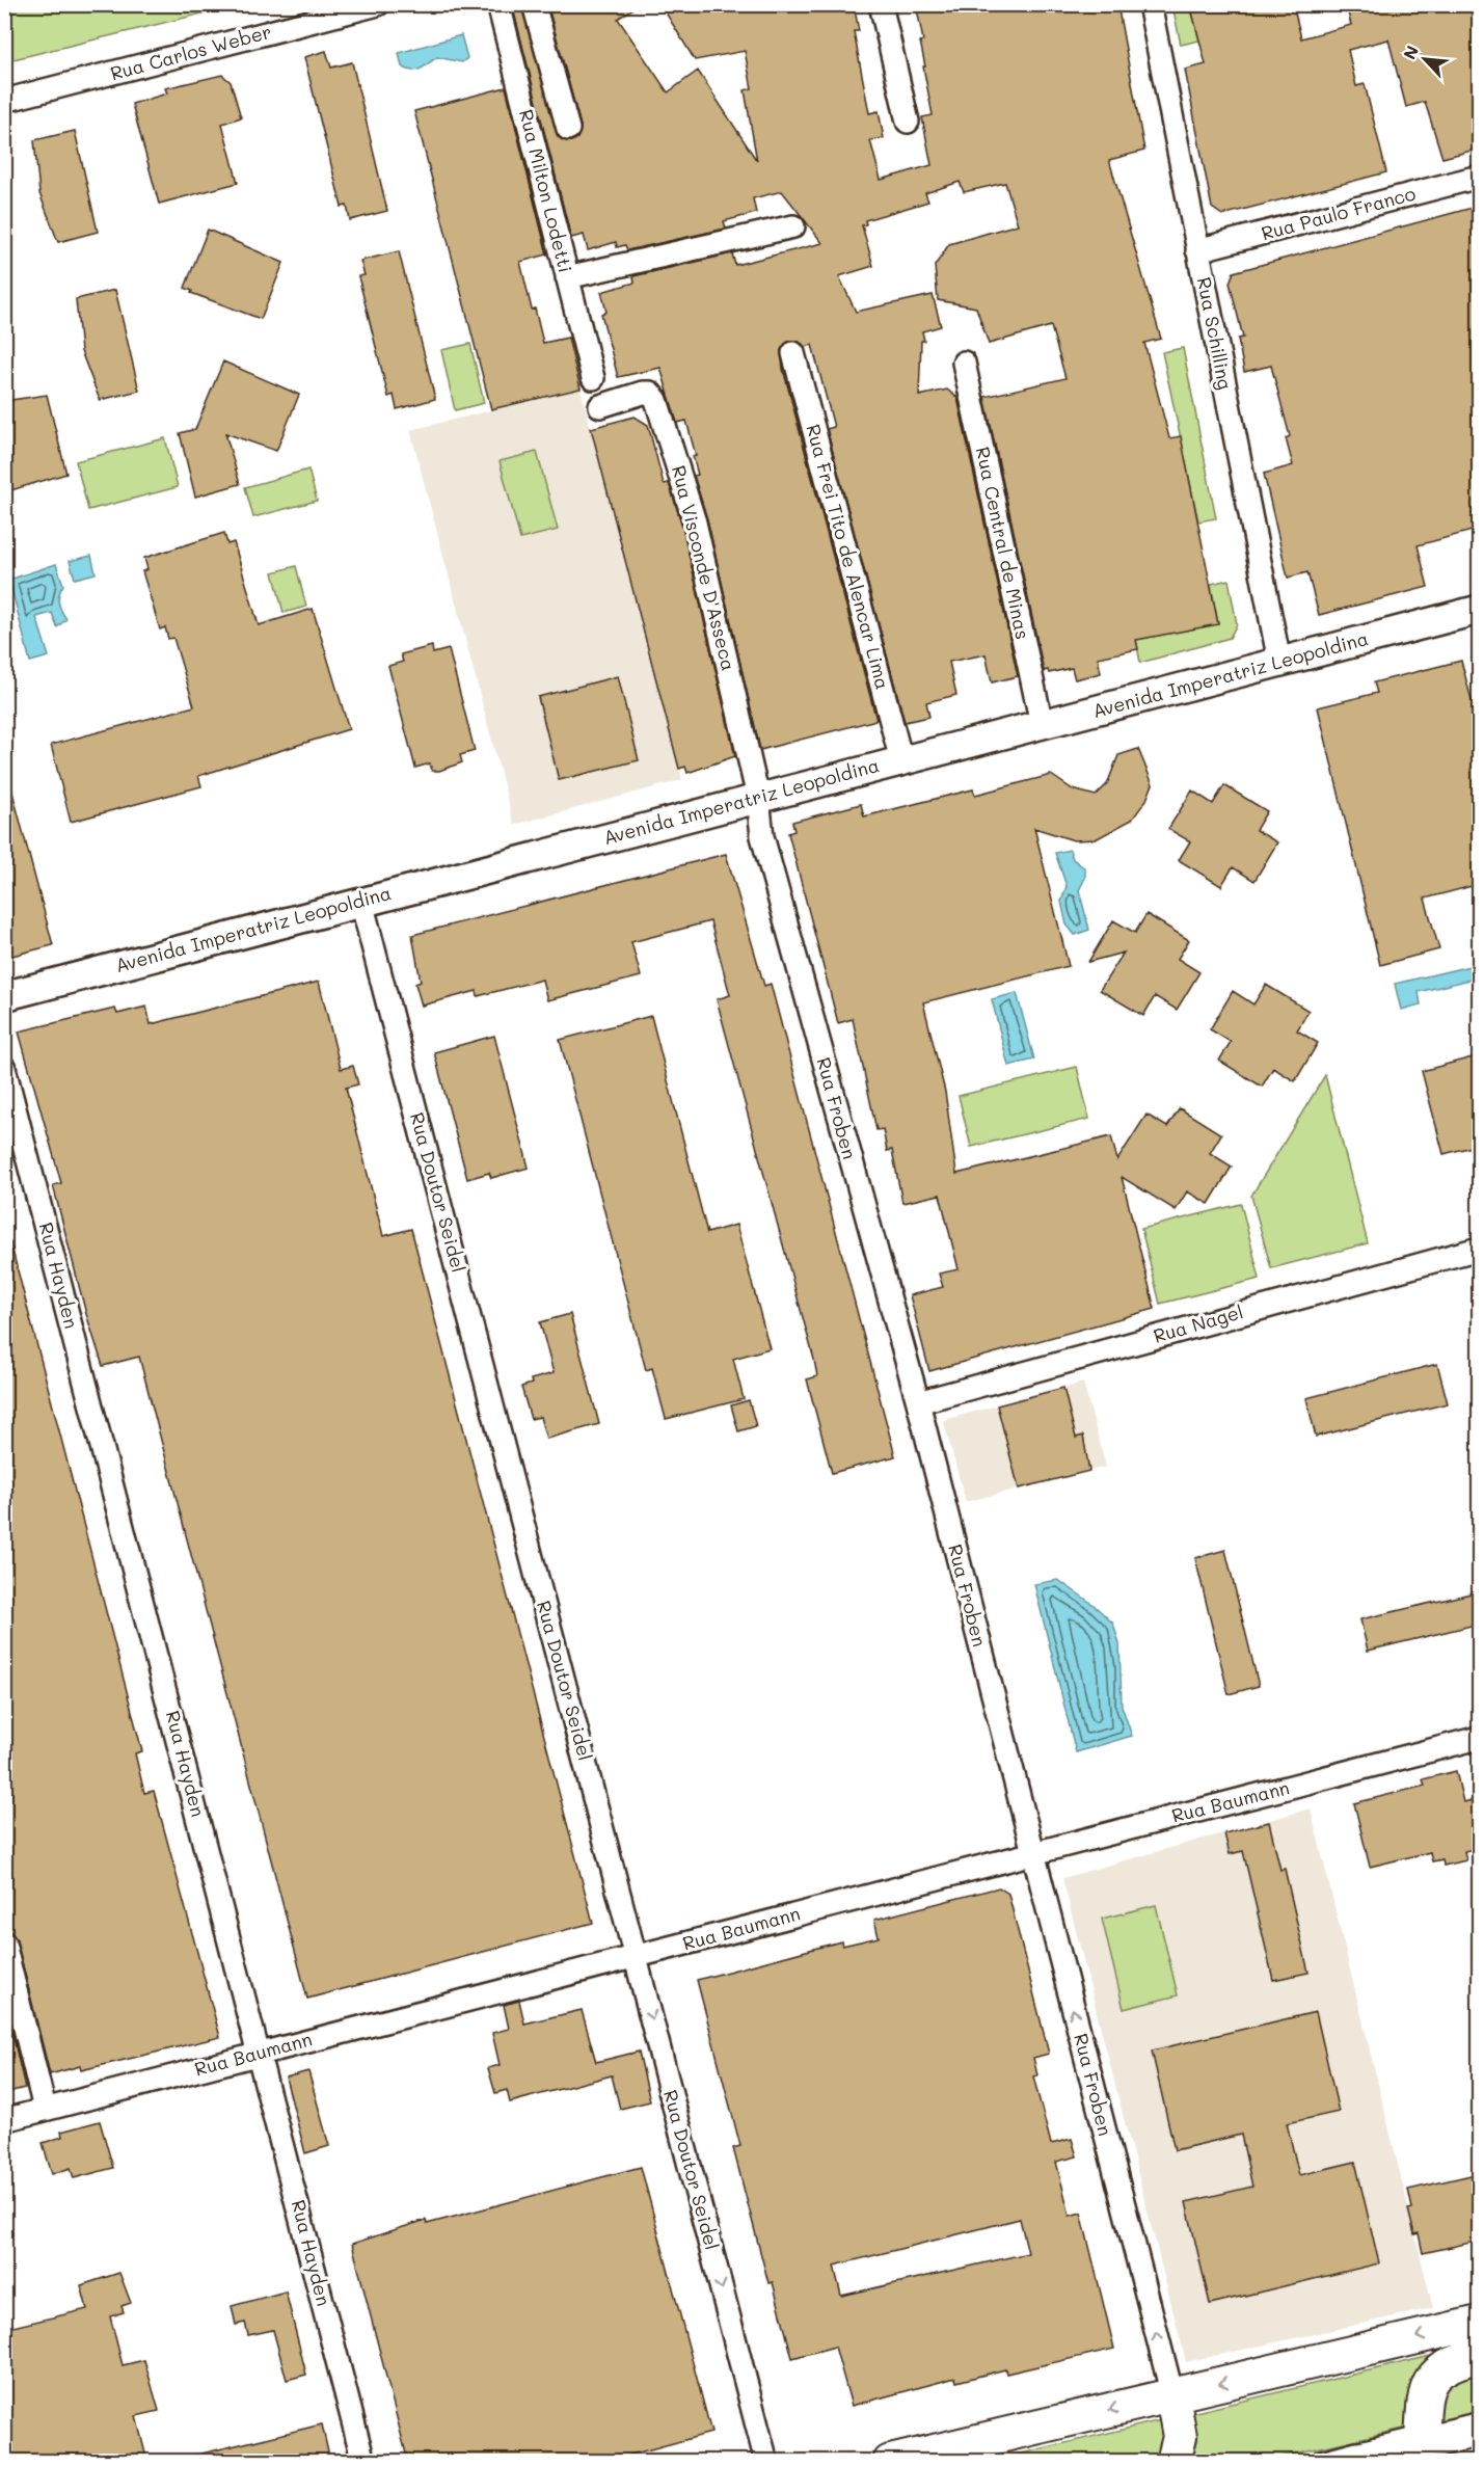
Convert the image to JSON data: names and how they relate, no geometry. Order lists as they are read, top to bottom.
{
  "streets": {
    "main road": ["Avenida Imperatriz Leopoldina"],
    "street": [
      "Rua Carlos Weber",
      "Rua Milton Lodetti",
      "Rua Paulo Franco",
      "Rua Schilling",
      "Rua Central de Minas",
      "Rua Frei Tito de Alencar Lima",
      "Rua Visconde D'Asseca",
      "Rua Froben",
      "Rua Doutor Seidel",
      "Rua Hayden",
      "Rua Nagel",
      "Rua Baumann"
    ]
  },
  "crossings": [
    ["Rua Paulo Franco", "Rua Schilling"],
    ["Rua Schilling", "Avenida Imperatriz Leopoldina"],
    ["Rua Central de Minas", "Avenida Imperatriz Leopoldina"],
    ["Rua Frei Tito de Alencar Lima", "Avenida Imperatriz Leopoldina"],
    ["Rua Visconde D'Asseca", "Avenida Imperatriz Leopoldina"],
    ["Rua Visconde D'Asseca", "Rua Froben"],
    ["Avenida Imperatriz Leopoldina", "Rua Froben"],
    ["Avenida Imperatriz Leopoldina", "Rua Doutor Seidel"],
    ["Rua Froben", "Rua Nagel"],
    ["Rua Froben", "Rua Baumann"],
    ["Rua Doutor Seidel", "Rua Baumann"],
    ["Rua Hayden", "Rua Baumann"]
  ],
  "north": "top left"
}
